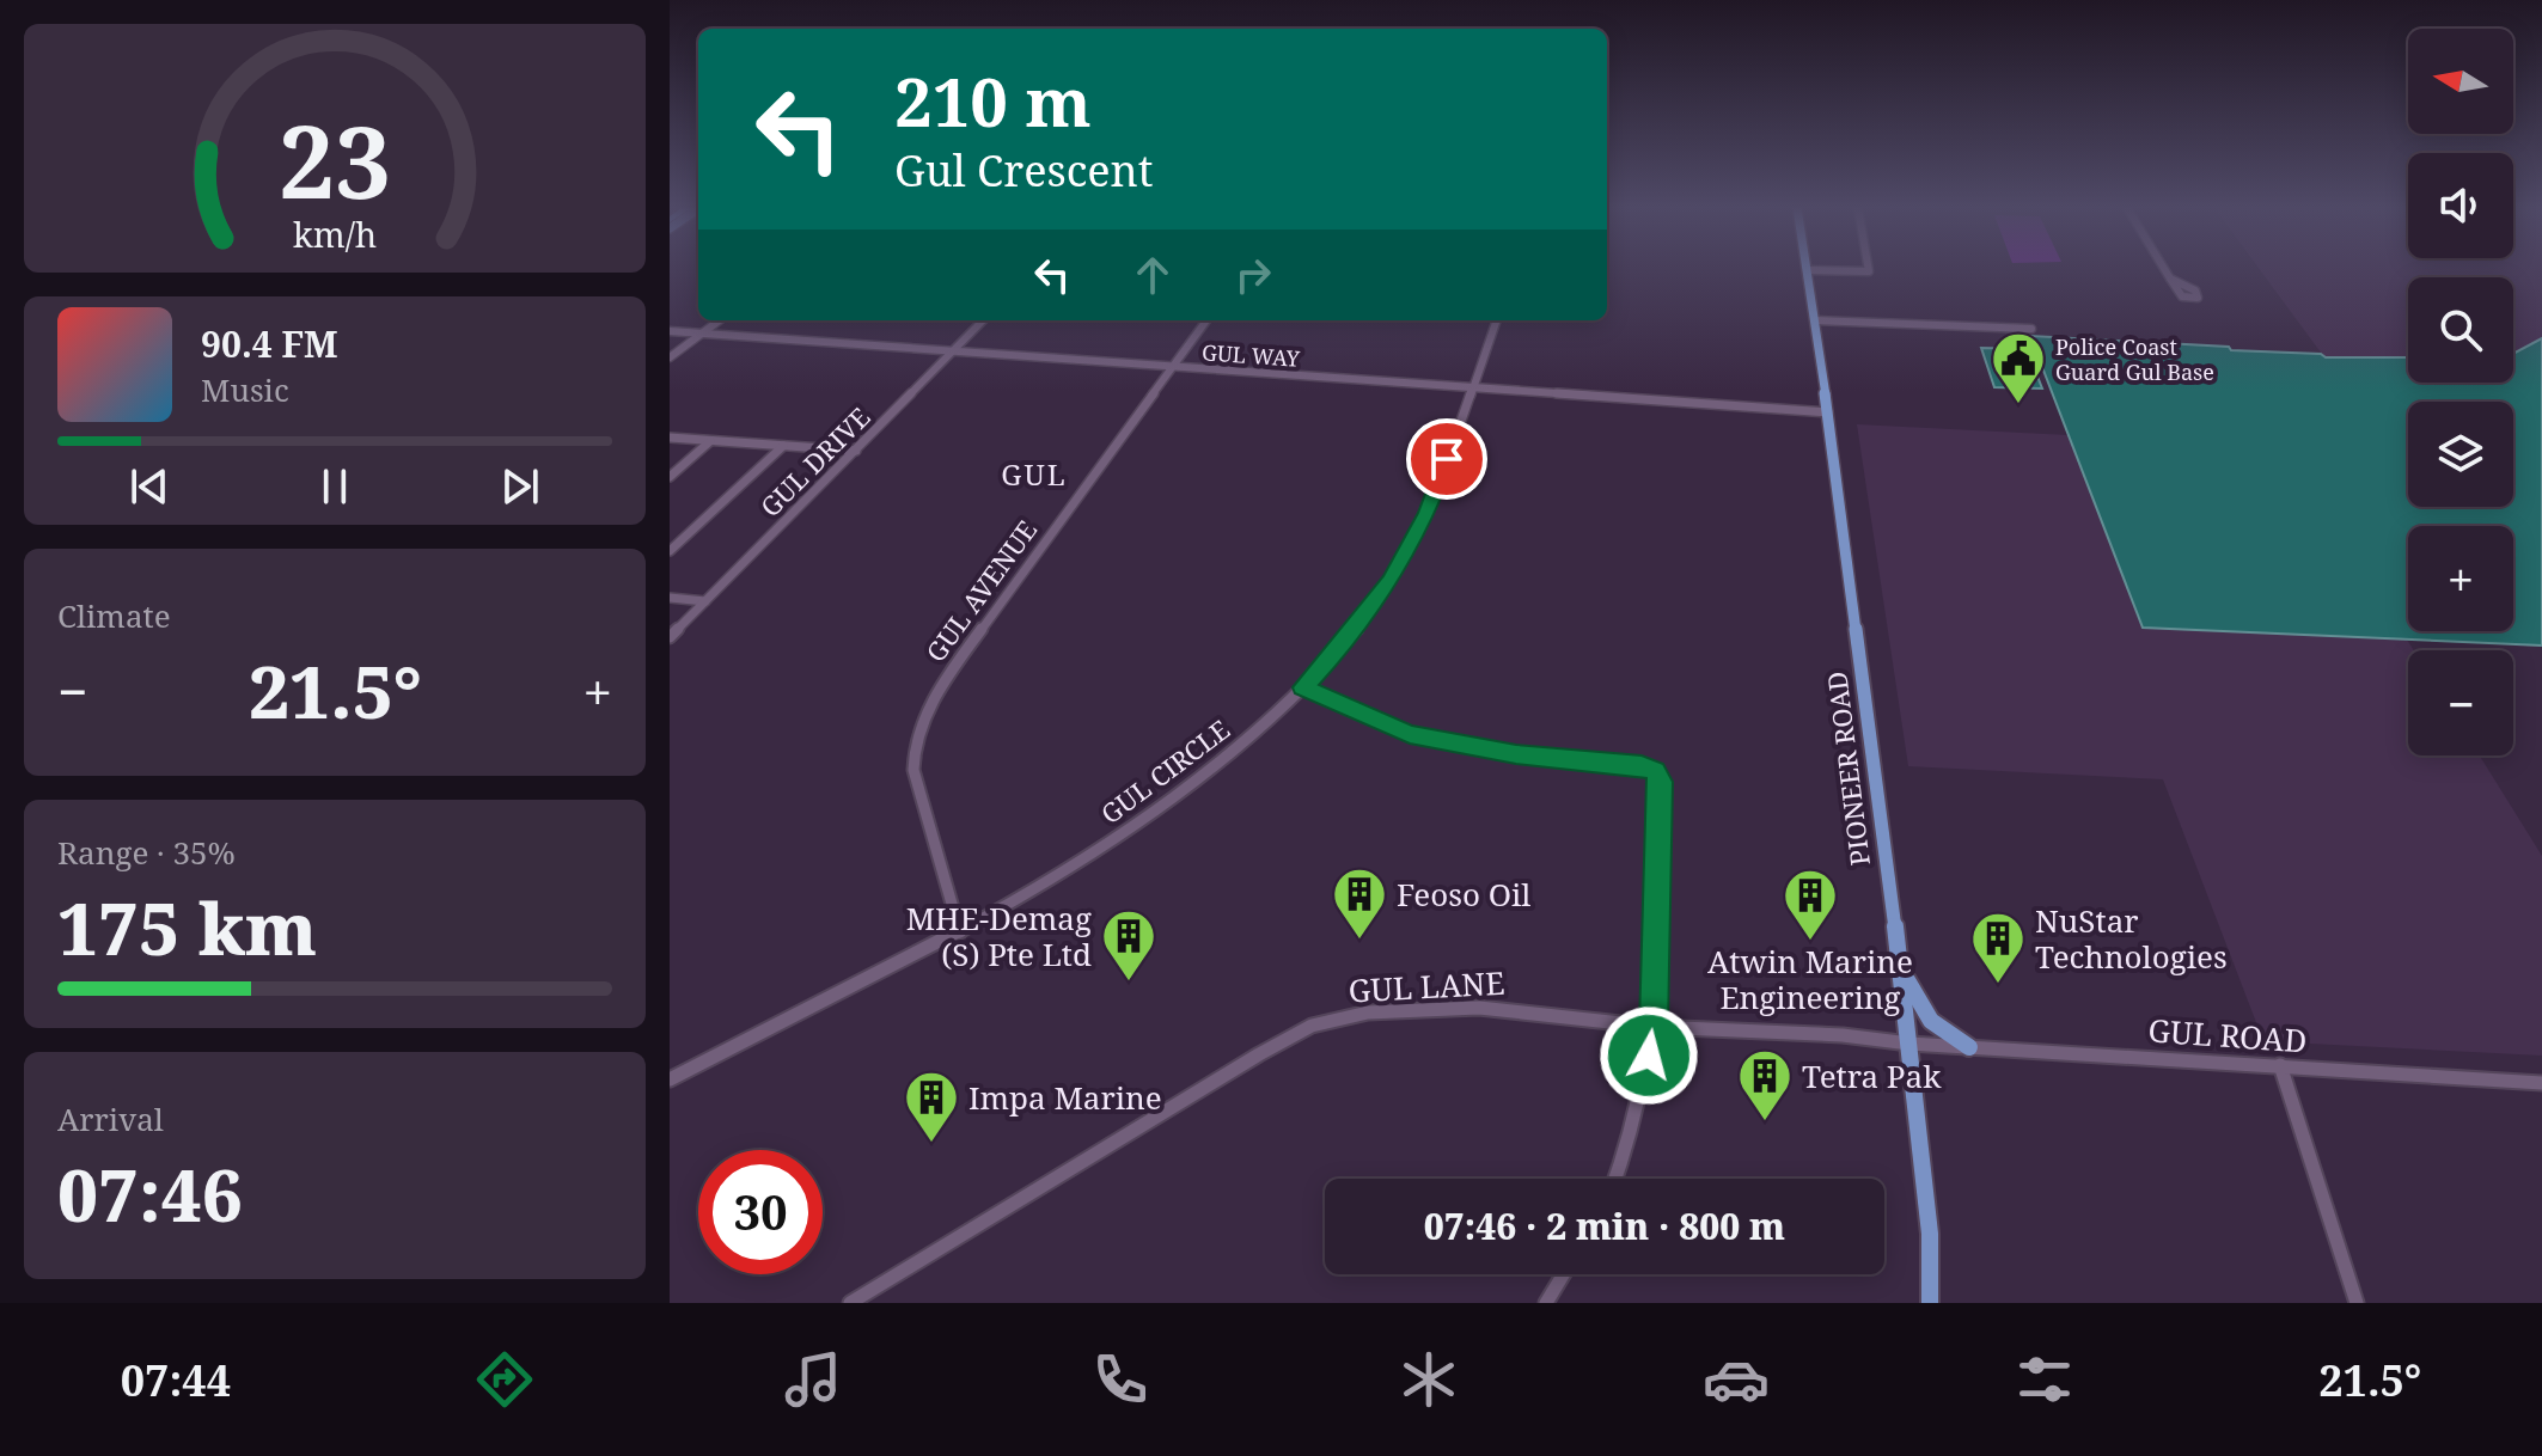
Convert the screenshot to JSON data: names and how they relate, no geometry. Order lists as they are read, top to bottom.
{
  "streets": {
    "main road": ["PIONEER ROAD"],
    "street": [
      "GUL WAY",
      "GUL DRIVE",
      "GUL AVENUE",
      "GUL CIRCLE",
      "GUL LANE",
      "GUL ROAD"
    ]
  },
  "crossings": [
    ["GUL WAY", "GUL DRIVE"],
    ["GUL WAY", "GUL AVENUE"],
    ["GUL WAY", "PIONEER ROAD"],
    ["GUL WAY", "GUL CIRCLE"],
    ["GUL AVENUE", "GUL CIRCLE"],
    ["PIONEER ROAD", "GUL LANE"],
    ["PIONEER ROAD", "GUL ROAD"],
    ["GUL LANE", "GUL ROAD"]
  ],
  "districts": ["GUL"],
  "places": {
    "public building": ["Police Coast Guard Gul Base"],
    "building": [
      "Feoso Oil",
      "Atwin Marine Engineering",
      "MHE-Demag (S) Pte Ltd",
      "NuStar Technologies",
      "Tetra Pak",
      "Impa Marine"
    ]
  },
  "north": "left",
  "page": {
    "map_buttons": ["+", "−"],
    "turn": ["210 m", "Gul Crescent"],
    "song": ["90.4 FM", "Music"],
    "tile": [
      "Climate",
      ["Range · 35%", "175 km"],
      ["Arrival", "07:46"]
    ],
    "heat": ["−", "21.5°", "+"],
    "limit": "30",
    "trip": "07:46 · 2 min · 800 m",
    "tabs": ["07:44", "21.5°"],
    "gauge": ["23", "km/h"]
  }
}
